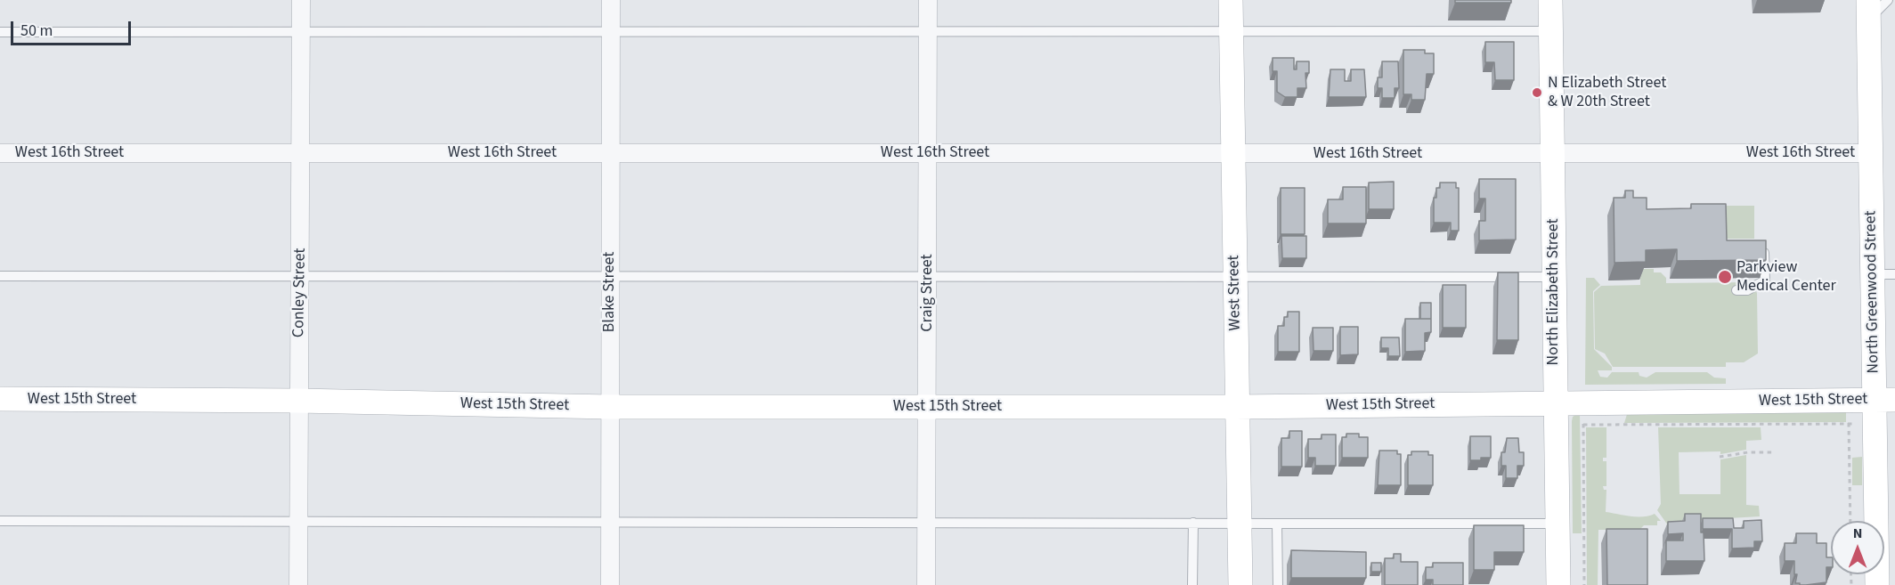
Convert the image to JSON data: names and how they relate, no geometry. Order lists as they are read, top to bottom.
{
  "streets": {
    "street": [
      "West 16th Street",
      "Blake Street",
      "North Elizabeth Street",
      "North Greenwood Street",
      "Conley Street",
      "Craig Street",
      "West Street",
      "West 15th Street"
    ]
  },
  "crossings": [
    ["West 16th Street", "Blake Street"],
    ["West 16th Street", "North Elizabeth Street"],
    ["West 16th Street", "North Greenwood Street"],
    ["West 16th Street", "Conley Street"],
    ["West 16th Street", "Craig Street"],
    ["West 16th Street", "West Street"],
    ["Blake Street", "West 15th Street"],
    ["North Elizabeth Street", "West 15th Street"],
    ["North Greenwood Street", "West 15th Street"],
    ["Conley Street", "West 15th Street"],
    ["Craig Street", "West 15th Street"],
    ["West Street", "West 15th Street"]
  ],
  "places": ["N Elizabeth Street & W 20th Street", "Parkview Medical Center"],
  "scale_bar": "50 m",
  "north": "top"
}
